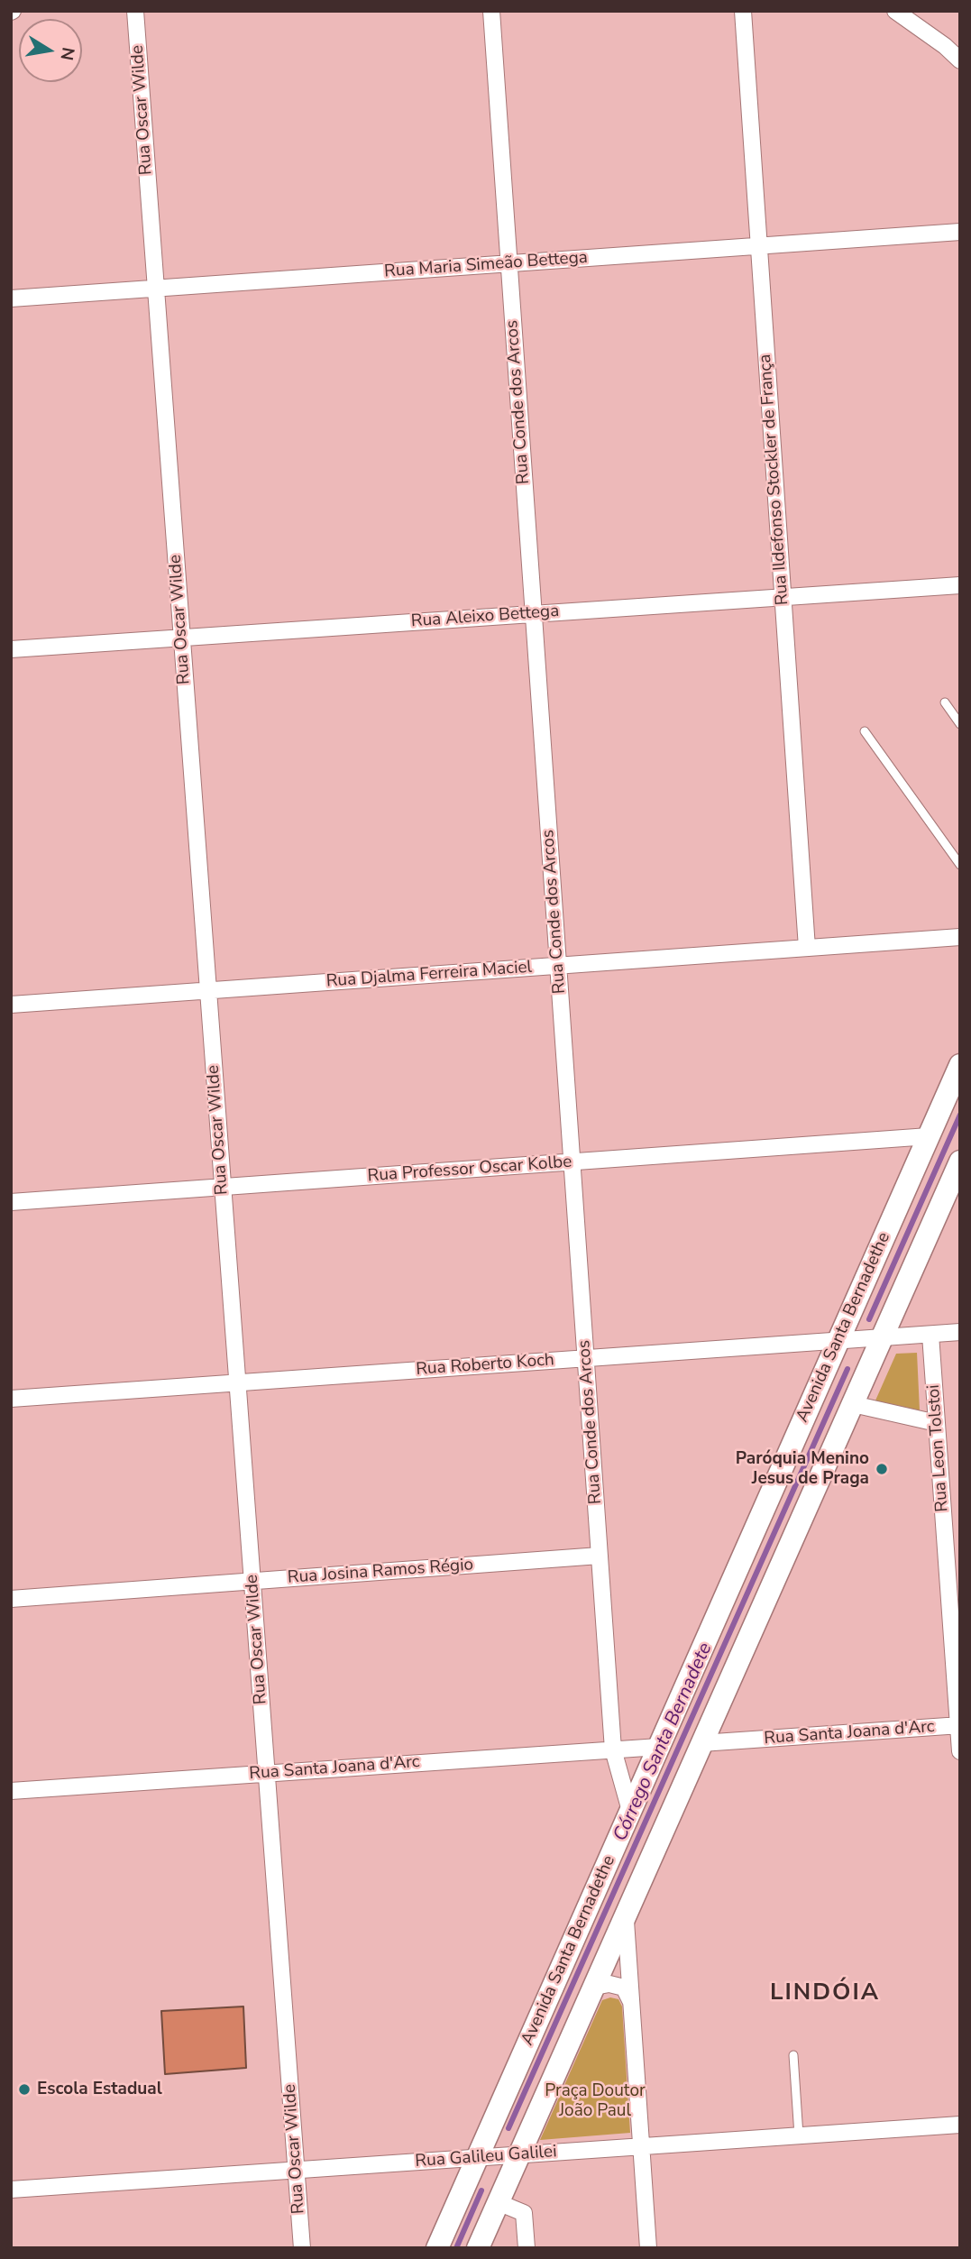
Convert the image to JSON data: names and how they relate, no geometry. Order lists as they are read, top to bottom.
{
  "streets": {
    "main road": ["Avenida Santa Bernadethe"],
    "street": [
      "Rua Oscar Wilde",
      "Rua Maria Simeão Bettega",
      "Rua Conde dos Arcos",
      "Rua Ildefonso Stockler de França",
      "Rua Aleixo Bettega",
      "Rua Djalma Ferreira Maciel",
      "Rua Professor Oscar Kolbe",
      "Rua Roberto Koch",
      "Rua Leon Tolstoi",
      "Rua Josina Ramos Régio",
      "Rua Santa Joana d'Arc",
      "Rua Galileu Galilei"
    ]
  },
  "crossings": [
    ["Rua Oscar Wilde", "Rua Maria Simeão Bettega"],
    ["Rua Oscar Wilde", "Rua Aleixo Bettega"],
    ["Rua Oscar Wilde", "Rua Djalma Ferreira Maciel"],
    ["Rua Oscar Wilde", "Rua Professor Oscar Kolbe"],
    ["Rua Oscar Wilde", "Rua Roberto Koch"],
    ["Rua Oscar Wilde", "Rua Josina Ramos Régio"],
    ["Rua Oscar Wilde", "Rua Santa Joana d'Arc"],
    ["Rua Oscar Wilde", "Rua Galileu Galilei"],
    ["Rua Maria Simeão Bettega", "Rua Conde dos Arcos"],
    ["Rua Maria Simeão Bettega", "Rua Ildefonso Stockler de França"],
    ["Rua Conde dos Arcos", "Rua Aleixo Bettega"],
    ["Rua Conde dos Arcos", "Rua Djalma Ferreira Maciel"],
    ["Rua Conde dos Arcos", "Rua Professor Oscar Kolbe"],
    ["Rua Conde dos Arcos", "Avenida Santa Bernadethe"],
    ["Rua Conde dos Arcos", "Rua Roberto Koch"],
    ["Rua Conde dos Arcos", "Rua Josina Ramos Régio"],
    ["Rua Conde dos Arcos", "Rua Santa Joana d'Arc"],
    ["Rua Ildefonso Stockler de França", "Rua Aleixo Bettega"],
    ["Rua Ildefonso Stockler de França", "Rua Djalma Ferreira Maciel"],
    ["Rua Professor Oscar Kolbe", "Avenida Santa Bernadethe"],
    ["Avenida Santa Bernadethe", "Rua Roberto Koch"],
    ["Avenida Santa Bernadethe", "Rua Santa Joana d'Arc"],
    ["Avenida Santa Bernadethe", "Rua Galileu Galilei"],
    ["Rua Roberto Koch", "Rua Leon Tolstoi"],
    ["Rua Leon Tolstoi", "Rua Santa Joana d'Arc"]
  ],
  "districts": ["LINDÓIA"],
  "water": ["Córrego Santa Bernadete"],
  "parks": ["Praça Doutor João Paul"],
  "places": ["Paróquia Menino Jesus de Praga", "Escola Estadual"],
  "north": "right"
}
